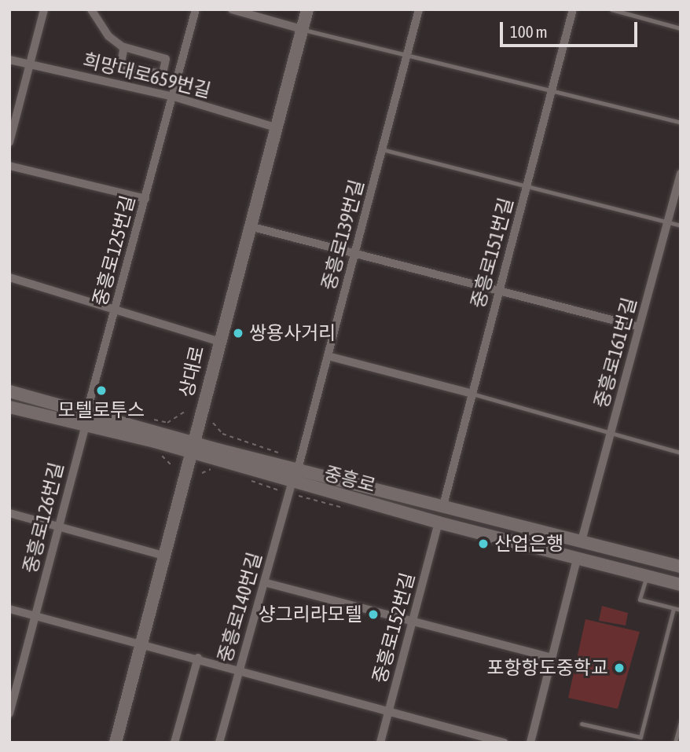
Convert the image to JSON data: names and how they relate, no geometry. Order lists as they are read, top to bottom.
{
  "streets": {
    "main road": ["상대로", "중흥로"],
    "street": [
      "희망대로659번길",
      "중흥로139번길",
      "중흥로125번길",
      "중흥로151번길",
      "중흥로161번길",
      "중흥로126번길",
      "중흥로140번길",
      "중흥로152번길"
    ]
  },
  "crossings": [
    ["희망대로659번길", "중흥로125번길"],
    ["희망대로659번길", "상대로"],
    ["중흥로139번길", "중흥로"],
    ["중흥로125번길", "중흥로"],
    ["중흥로151번길", "중흥로"],
    ["중흥로161번길", "중흥로"],
    ["상대로", "중흥로"],
    ["중흥로", "중흥로126번길"],
    ["중흥로", "중흥로140번길"],
    ["중흥로", "중흥로152번길"]
  ],
  "places": [
    "쌍용사거리",
    "모텔로투스",
    "산업은행",
    "샹그리라모텔",
    "포항항도중학교"
  ],
  "scale_bar": "100 m"
}
